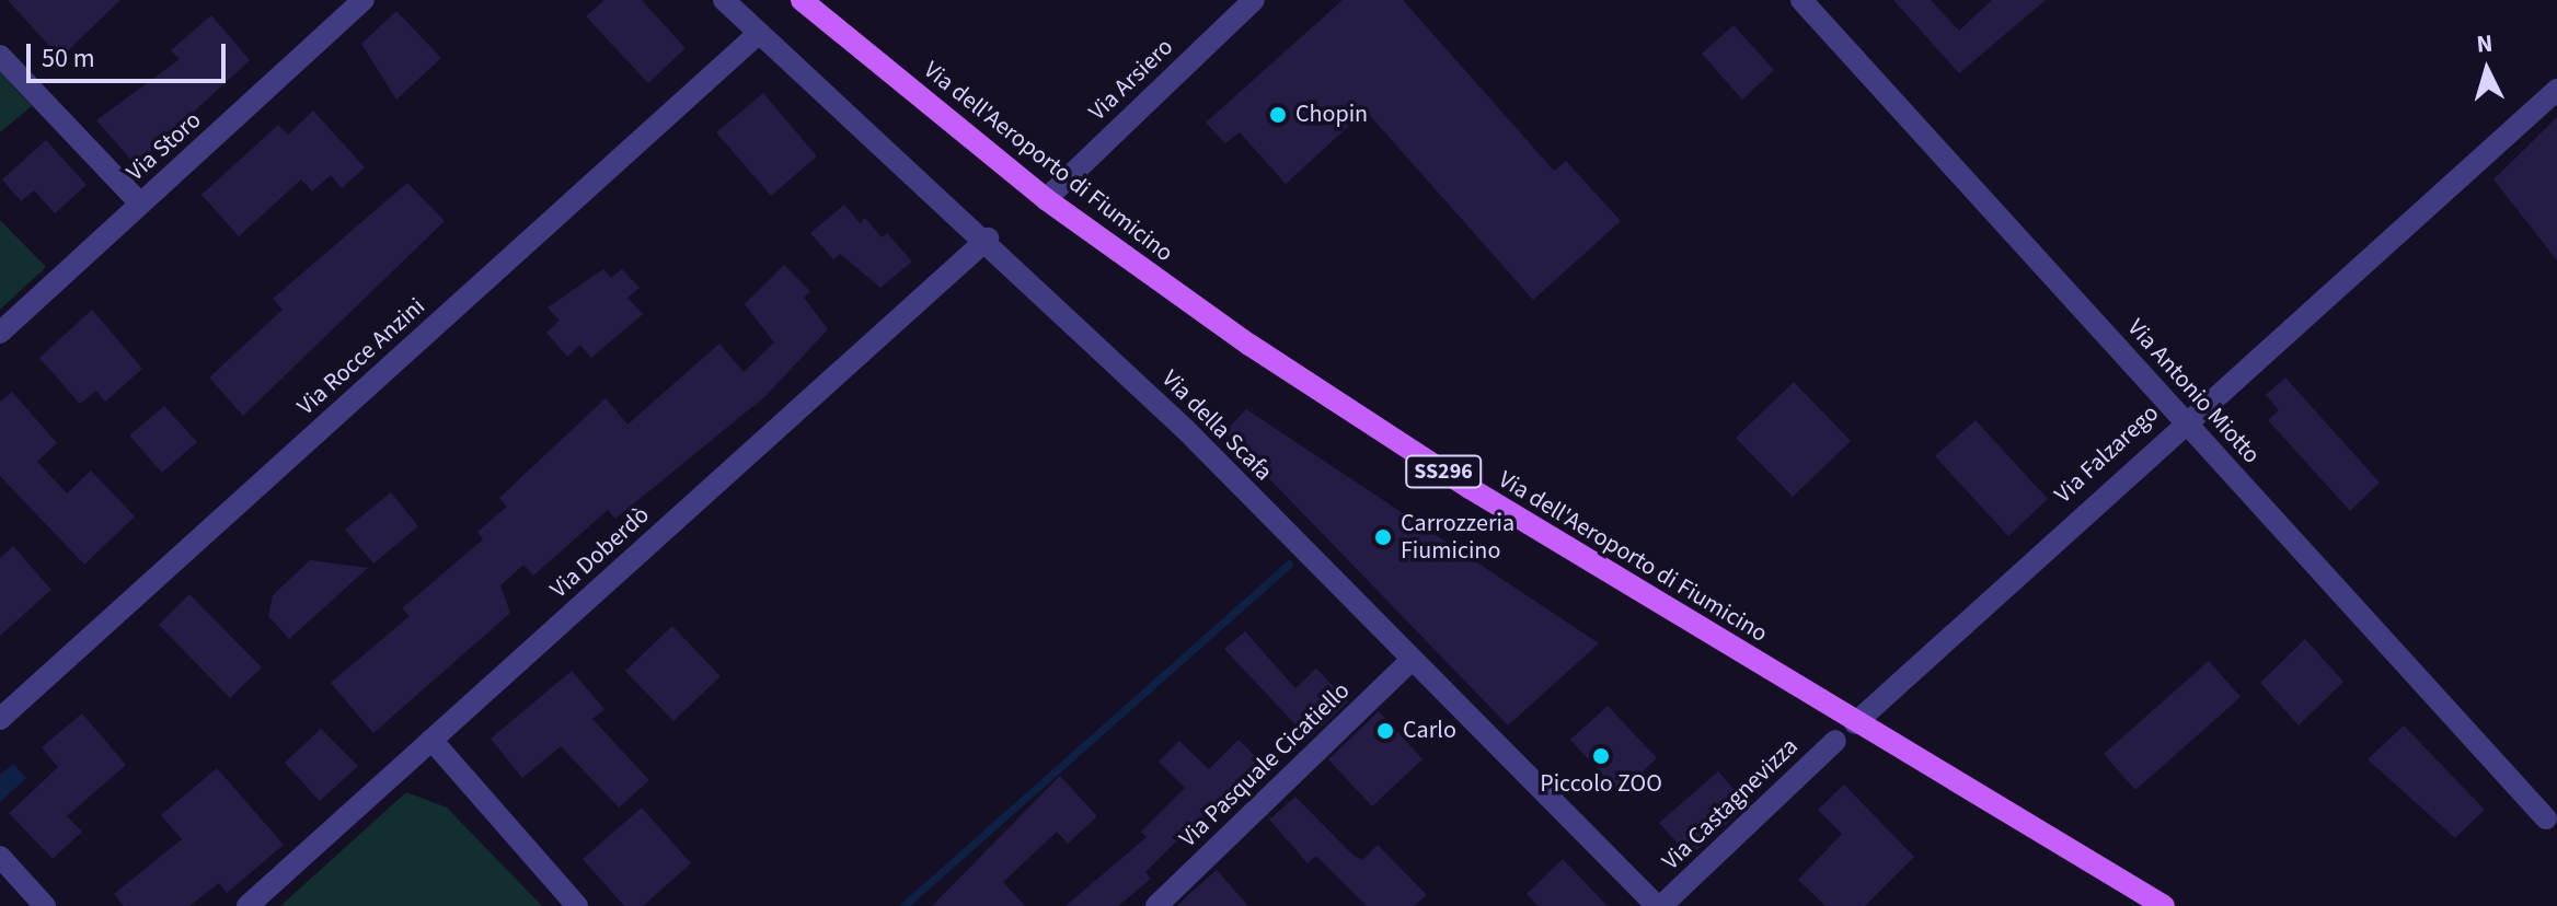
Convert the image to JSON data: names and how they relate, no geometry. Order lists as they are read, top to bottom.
{
  "streets": {
    "main road": ["Via dell'Aeroporto di Fiumicino", "SS296"],
    "street": [
      "Via Arsiero",
      "Via Storo",
      "Via Rocce Anzini",
      "Via Antonio Miotto",
      "Via della Scafa",
      "Via Falzarego",
      "Via Doberdò",
      "Via Pasquale Cicatiello",
      "Via Castagnevizza"
    ]
  },
  "crossings": [
    ["Via Arsiero", "Via dell'Aeroporto di Fiumicino"],
    ["Via dell'Aeroporto di Fiumicino", "Via Falzarego"],
    ["Via Rocce Anzini", "Via della Scafa"],
    ["Via Antonio Miotto", "Via Falzarego"],
    ["Via della Scafa", "Via Doberdò"],
    ["Via della Scafa", "Via Pasquale Cicatiello"],
    ["Via della Scafa", "Via Castagnevizza"]
  ],
  "places": [
    "Chopin",
    "Carrozzeria Fiumicino",
    "Carlo",
    "Piccolo ZOO"
  ],
  "scale_bar": "50 m",
  "north": "top"
}
